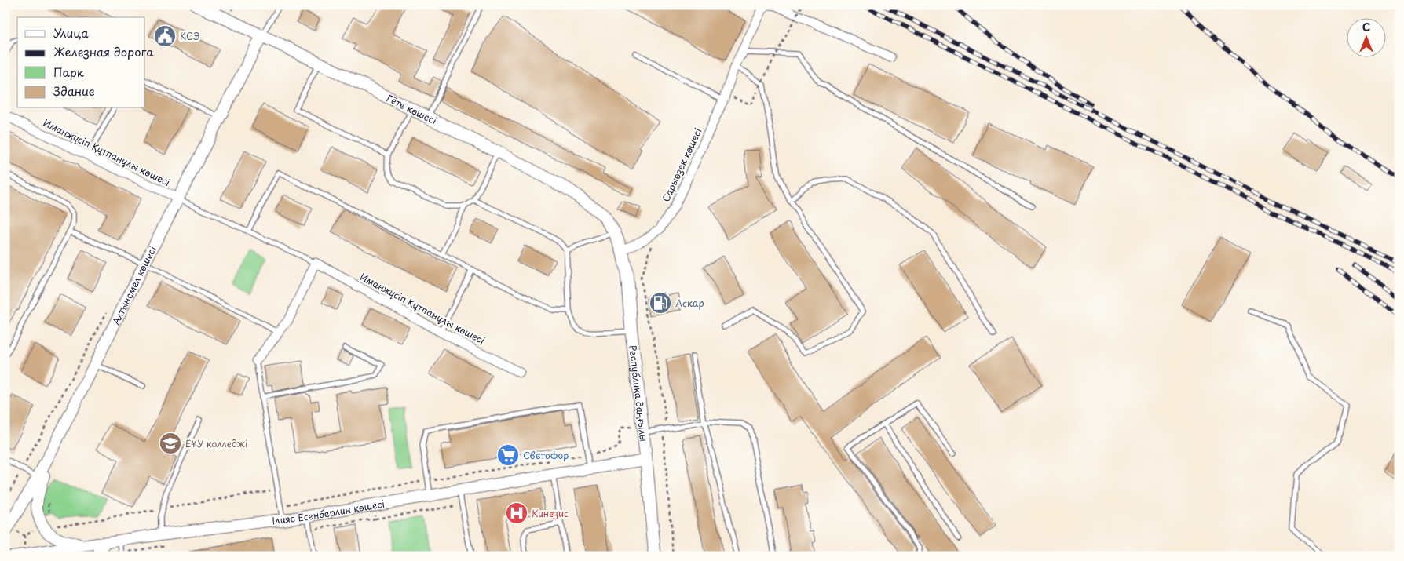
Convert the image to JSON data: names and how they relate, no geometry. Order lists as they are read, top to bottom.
{
  "streets": {
    "main road": ["Гёте көшесі", "Республика даңғылы"],
    "street": [
      "Иманжүсіп Құтпанұлы көшесі",
      "Сарыөзек көшесі",
      "Алтынемел көшесі",
      "Ілияс Есенберлин көшесі"
    ]
  },
  "crossings": [
    ["Гёте көшесі", "Алтынемел көшесі"],
    ["Гёте көшесі", "Республика даңғылы"],
    ["Иманжүсіп Құтпанұлы көшесі", "Алтынемел көшесі"],
    ["Сарыөзек көшесі", "Республика даңғылы"],
    ["Республика даңғылы", "Ілияс Есенберлин көшесі"]
  ],
  "places": {
    "public building": ["КСЭ"],
    "fuel station": ["Аскар"],
    "school or university": ["ЕҰУ колледжі"],
    "supermarket": ["Светофор"],
    "hospital": ["Кинезис"]
  },
  "legend": [
    "Улица",
    "Железная дорога",
    "Парк",
    "Здание"
  ],
  "north": "top"
}
